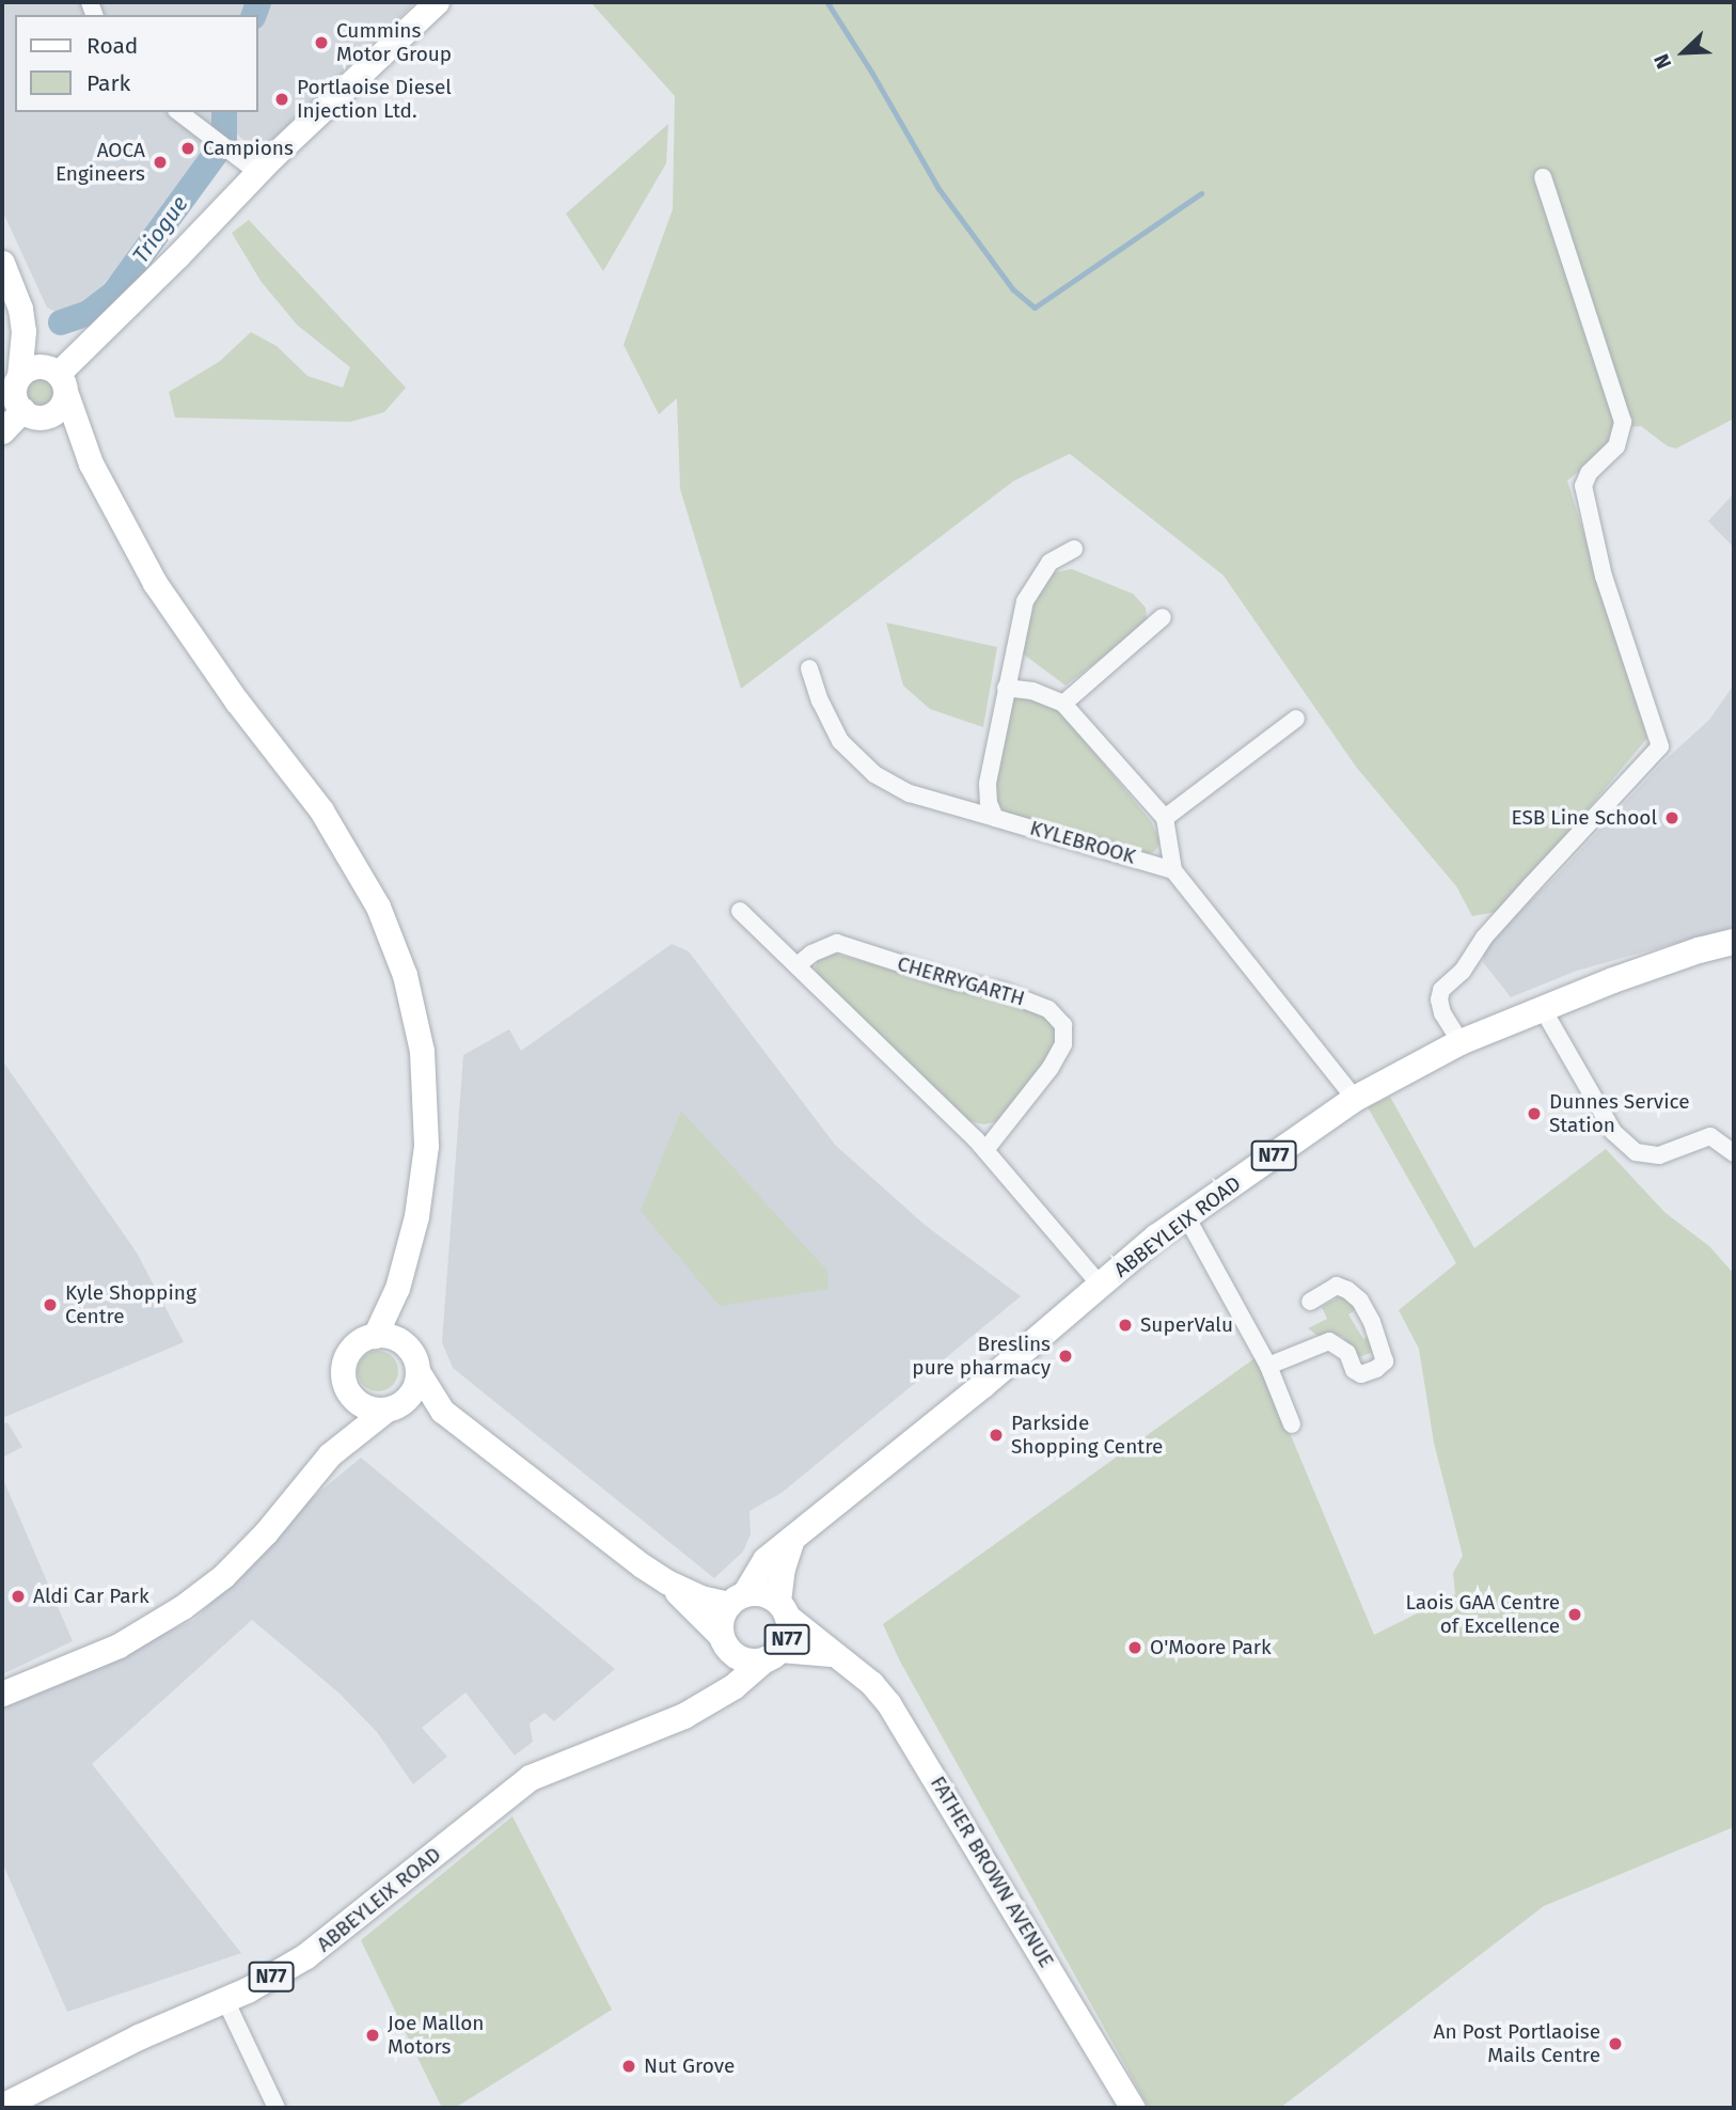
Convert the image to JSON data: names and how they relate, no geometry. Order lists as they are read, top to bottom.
{
  "streets": {
    "main road": ["N77", "ABBEYLEIX ROAD", "FATHER BROWN AVENUE"],
    "street": ["KYLEBROOK", "CHERRYGARTH"]
  },
  "crossings": [
    ["N77", "ABBEYLEIX ROAD"],
    ["N77", "FATHER BROWN AVENUE"],
    ["ABBEYLEIX ROAD", "FATHER BROWN AVENUE"]
  ],
  "water": ["Triogue"],
  "places": [
    "Cummins Motor Group",
    "Portlaoise Diesel Injection Ltd.",
    "Campions",
    "AOCA Engineers",
    "ESB Line School",
    "Dunnes Service Station",
    "Kyle Shopping Centre",
    "SuperValu",
    "Breslins pure pharmacy",
    "Parkside Shopping Centre",
    "Aldi Car Park",
    "Laois GAA Centre of Excellence",
    "O'Moore Park",
    "Joe Mallon Motors",
    "An Post Portlaoise Mails Centre",
    "Nut Grove"
  ],
  "legend": ["Road", "Park"],
  "north": "bottom left"
}
